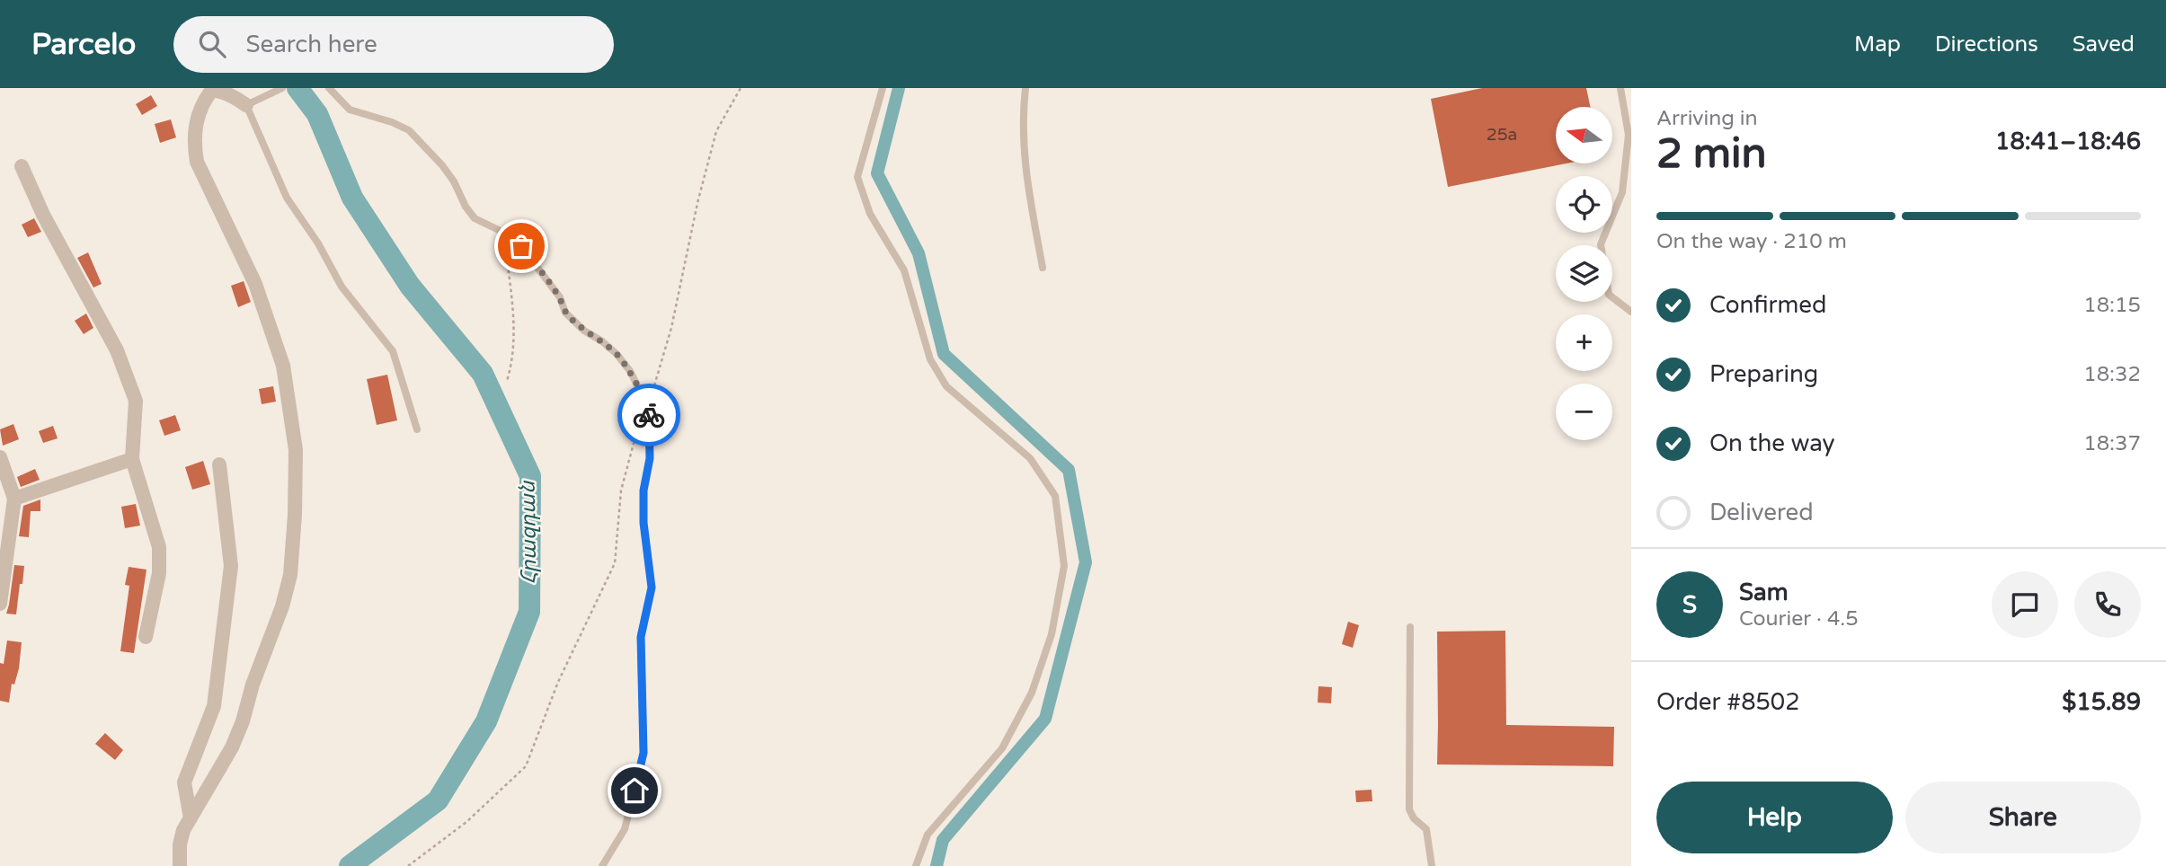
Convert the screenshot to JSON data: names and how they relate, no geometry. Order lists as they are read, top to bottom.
{
  "water": ["Հրազդան"],
  "house_numbers": ["25a"],
  "north": "left",
  "page": {
    "header": "Parcelo",
    "search": "Search here",
    "nav": ["Map", "Directions", "Saved"],
    "heading": ["2 min", "Arriving in", "18:41–18:46"],
    "panel": [
      "Sam",
      "Courier · 4.5",
      "Order #8502",
      "$15.89"
    ],
    "map_buttons": ["+", "−"],
    "bar": "On the way · 210 m",
    "list": [
      ["Confirmed", "18:15"],
      ["Preparing", "18:32"],
      ["On the way", "18:37"],
      "Delivered"
    ],
    "round": "S",
    "buttons": ["Help", "Share"]
  }
}
